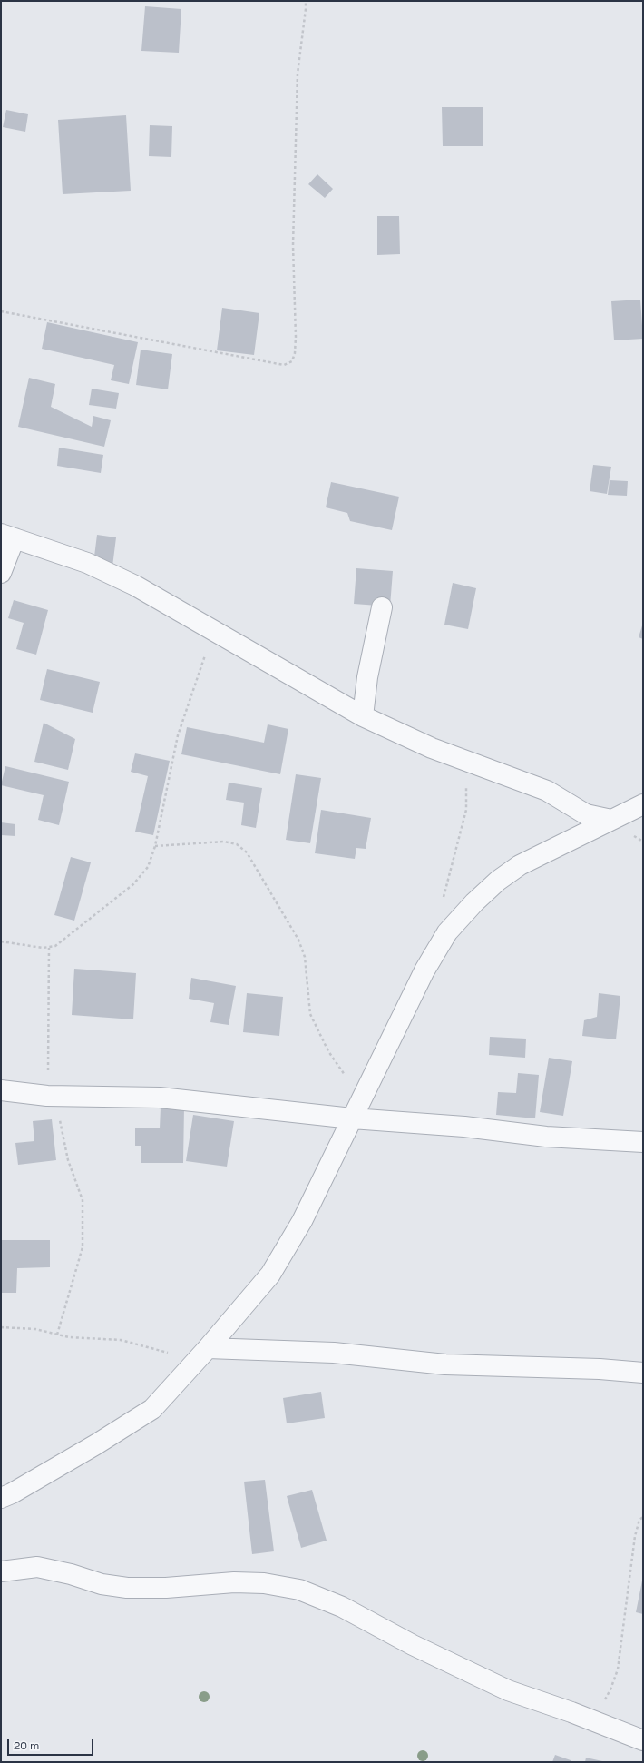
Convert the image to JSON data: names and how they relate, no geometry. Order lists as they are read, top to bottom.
{
  "scale_bar": "20 m"
}
